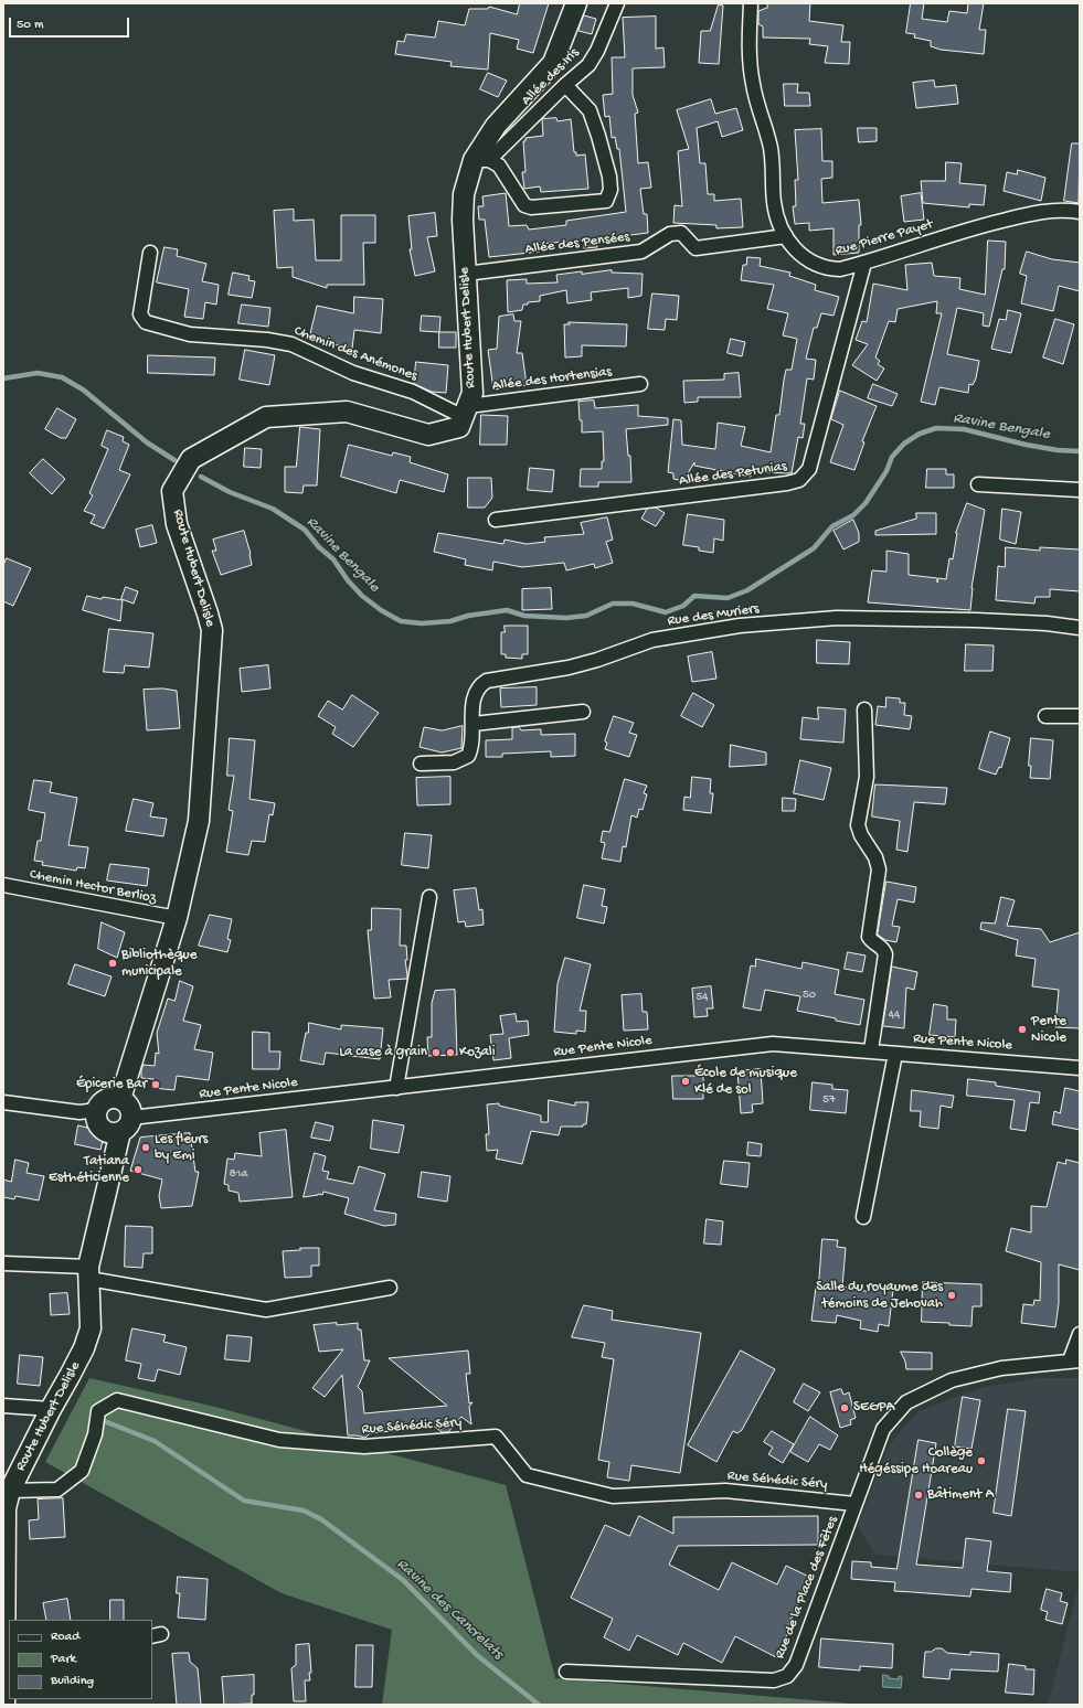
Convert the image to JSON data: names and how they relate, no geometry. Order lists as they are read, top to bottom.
{
  "streets": {
    "main road": ["Route Hubert Delisle"],
    "street": [
      "Allée des Iris",
      "Rue Pierre Payet",
      "Allée des Pensées",
      "Chemin des Anémones",
      "Allée des Hortensias",
      "Allée des Petunias",
      "Rue des Muriers",
      "Chemin Hector Berlioz",
      "Rue Pente Nicole",
      "Rue Séhédic Séry",
      "Rue de la Place des Fêtes"
    ]
  },
  "crossings": [
    ["Allée des Iris", "Route Hubert Delisle"],
    ["Rue Pierre Payet", "Allée des Pensées"],
    ["Rue Pierre Payet", "Allée des Petunias"],
    ["Allée des Pensées", "Route Hubert Delisle"],
    ["Route Hubert Delisle", "Chemin des Anémones"],
    ["Route Hubert Delisle", "Allée des Hortensias"],
    ["Route Hubert Delisle", "Chemin Hector Berlioz"],
    ["Route Hubert Delisle", "Rue Pente Nicole"],
    ["Route Hubert Delisle", "Rue Séhédic Séry"],
    ["Chemin des Anémones", "Allée des Hortensias"],
    ["Rue Séhédic Séry", "Rue de la Place des Fêtes"]
  ],
  "water": ["Ravine Bengale", "Ravine des Cancrelats"],
  "places": [
    "Bibliothèque municipale",
    "Pente Nicole",
    "La case à grain",
    "Kozali",
    "École de musique Klé de sol",
    "Épicerie Bar",
    "Les fleurs by Emi",
    "Tatiana Esthéticienne",
    "Salle du royaume des témoins de Jehovah",
    "SEGPA",
    "Collège Hégéssipe Hoareau",
    "Bâtiment A"
  ],
  "house_numbers": [
    "50",
    "54",
    "44",
    "57",
    "81a"
  ],
  "legend": ["Road", "Park", "Building"],
  "scale_bar": "50 m"
}
